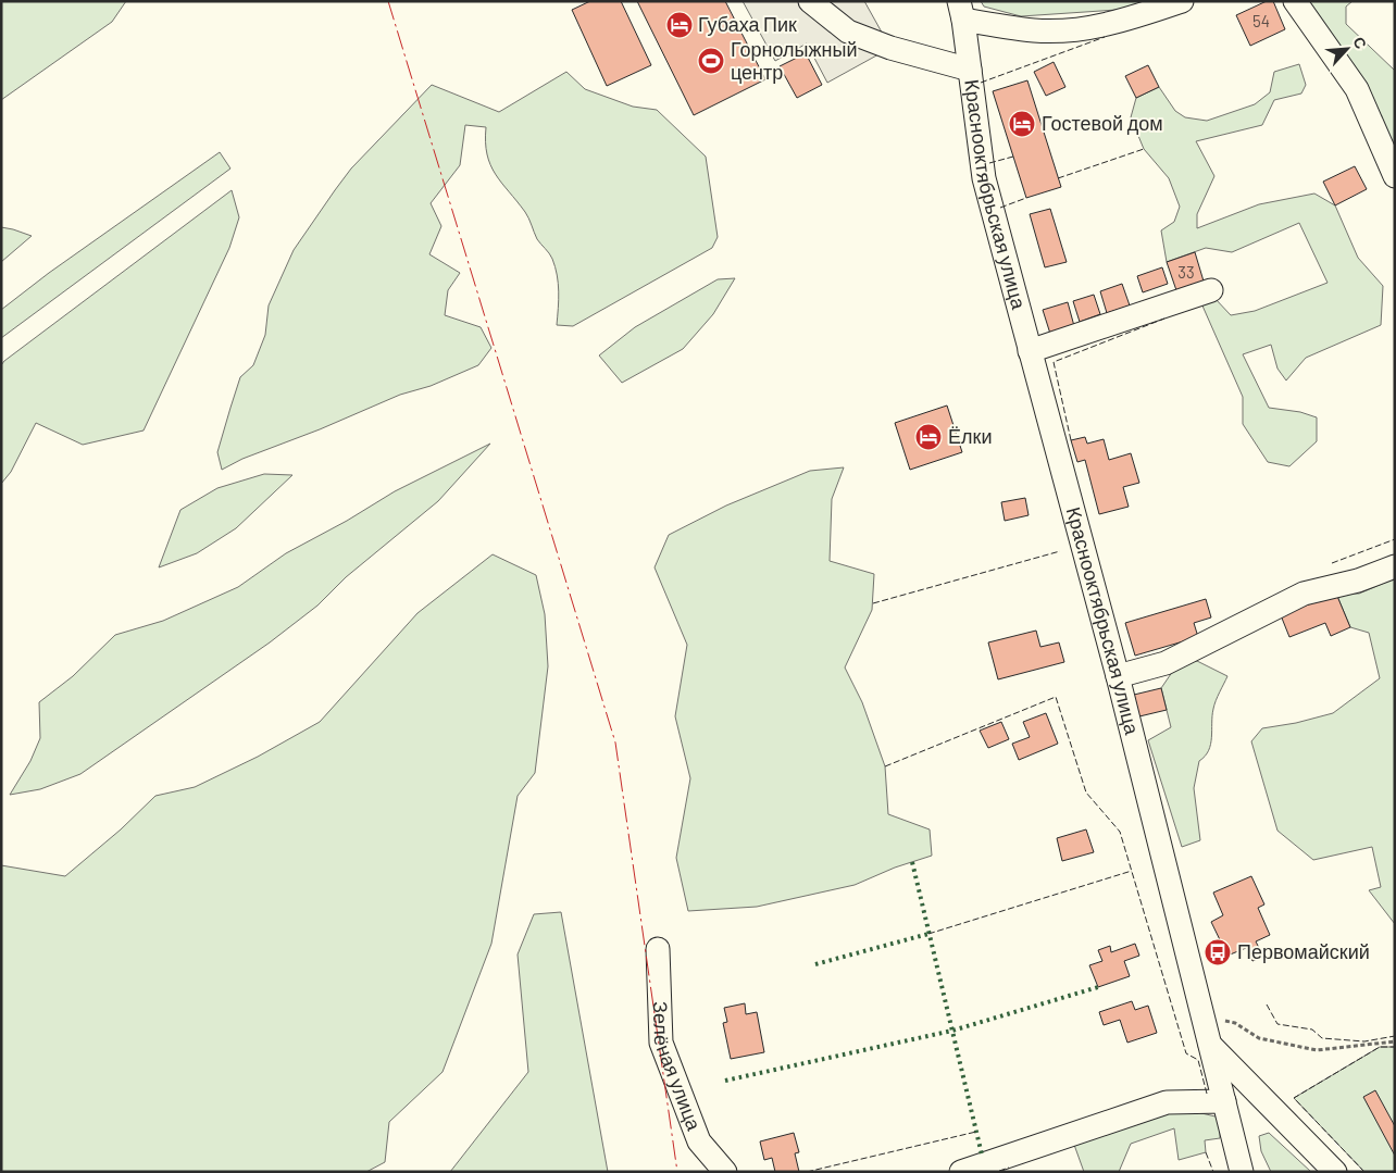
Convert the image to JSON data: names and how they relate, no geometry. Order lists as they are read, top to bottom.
{
  "streets": {
    "street": ["Краснооктябрьская улица", "Зелёная улица"]
  },
  "places": {
    "hotel": ["Губаха Пик", "Гостевой дом", "Ёлки"],
    "sports": ["Горнолыжный центр"],
    "bus stop": ["Первомайский"]
  },
  "house_numbers": ["54", "33"],
  "north": "top right"
}
